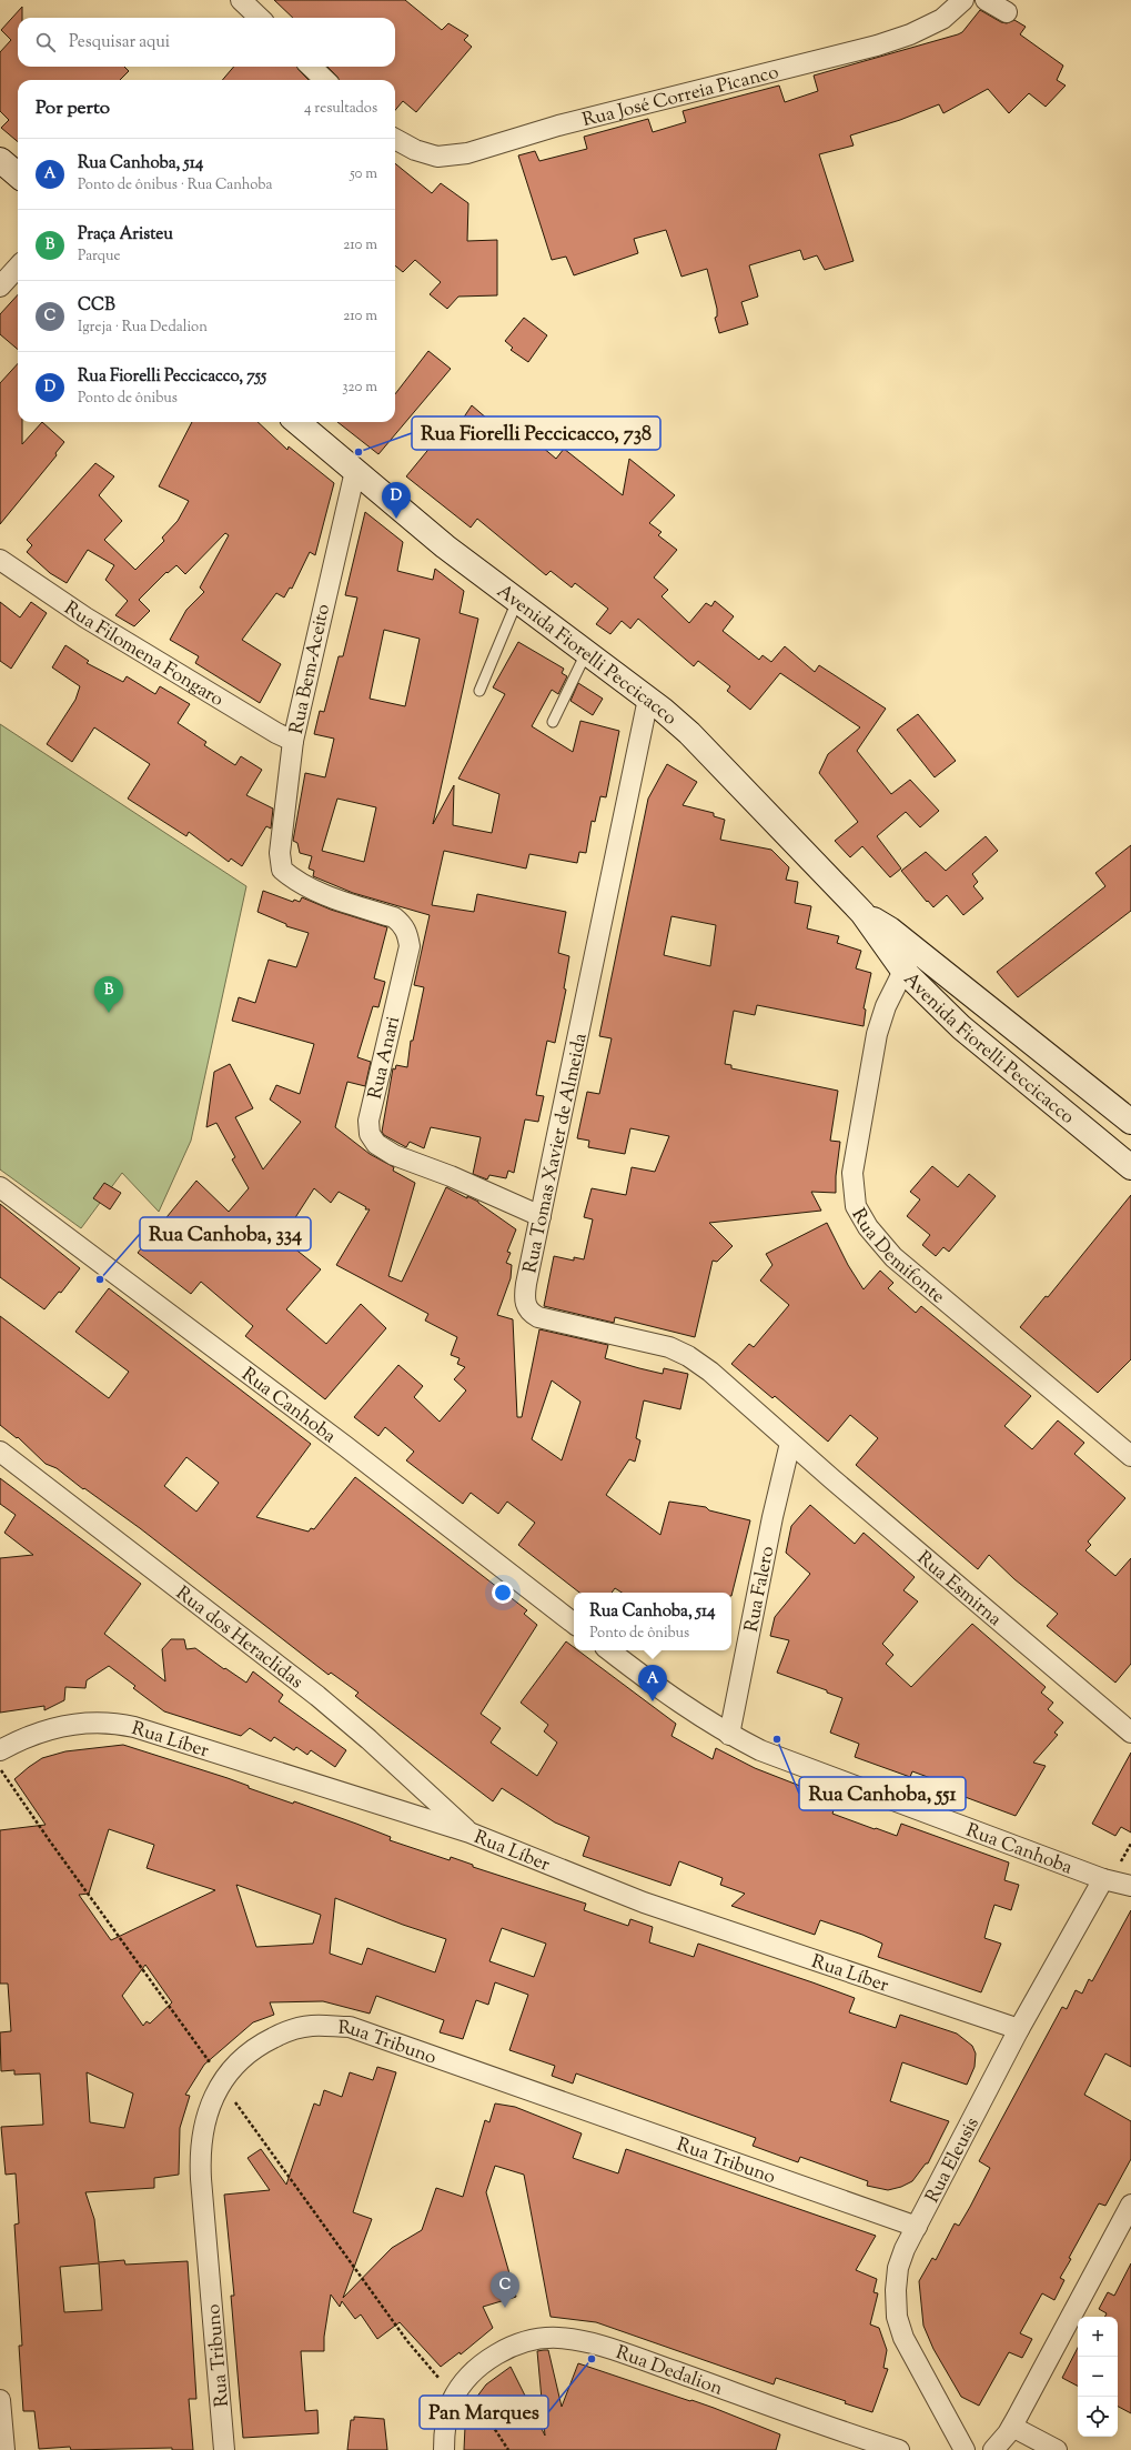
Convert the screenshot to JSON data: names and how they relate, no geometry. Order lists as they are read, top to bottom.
{
  "streets": {
    "main road": ["Avenida Fiorelli Peccicacco"],
    "street": [
      "Rua José Correia Picanco",
      "Rua Filomena Fongaro",
      "Rua Bem-Aceito",
      "Rua Anari",
      "Rua Tomas Xavier de Almeida",
      "Rua Demifonte",
      "Rua Canhoba",
      "Rua Falero",
      "Rua Esmirna",
      "Rua dos Heraclidas",
      "Rua Líber",
      "Rua Tribuno",
      "Rua Eleusis",
      "Rua Dedalion"
    ]
  },
  "crossings": [
    ["Rua Filomena Fongaro", "Rua Bem-Aceito"],
    ["Avenida Fiorelli Peccicacco", "Rua Bem-Aceito"],
    ["Avenida Fiorelli Peccicacco", "Rua Tomas Xavier de Almeida"],
    ["Avenida Fiorelli Peccicacco", "Rua Demifonte"],
    ["Rua Bem-Aceito", "Rua Anari"],
    ["Rua Anari", "Rua Tomas Xavier de Almeida"],
    ["Rua Tomas Xavier de Almeida", "Rua Falero"],
    ["Rua Tomas Xavier de Almeida", "Rua Esmirna"],
    ["Rua Canhoba", "Rua Falero"],
    ["Rua Canhoba", "Rua Eleusis"],
    ["Rua Falero", "Rua Esmirna"],
    ["Rua dos Heraclidas", "Rua Líber"],
    ["Rua Líber", "Rua Eleusis"],
    ["Rua Tribuno", "Rua Eleusis"]
  ],
  "places": [
    "Rua Fiorelli Peccicacco, 738",
    "Rua Canhoba, 334",
    "Rua Canhoba, 551",
    "Pan Marques"
  ],
  "page": {
    "search": "Pesquisar aqui",
    "heading": ["Por perto", "4 resultados"],
    "list": [
      {
        "mark": "A",
        "name": "Rua Canhoba, 514",
        "note": "Ponto de ônibus · Rua Canhoba",
        "value": "50 m"
      },
      {
        "mark": "B",
        "name": "Praça Aristeu",
        "note": "Parque",
        "value": "210 m"
      },
      {
        "mark": "C",
        "name": "CCB",
        "note": "Igreja · Rua Dedalion",
        "value": "210 m"
      },
      {
        "mark": "D",
        "name": "Rua Fiorelli Peccicacco, 755",
        "note": "Ponto de ônibus",
        "value": "320 m"
      }
    ],
    "pins": [
      "D",
      "B",
      "A",
      "C"
    ],
    "popup": ["Rua Canhoba, 514", "Ponto de ônibus"],
    "map_buttons": ["+", "−"]
  }
}
